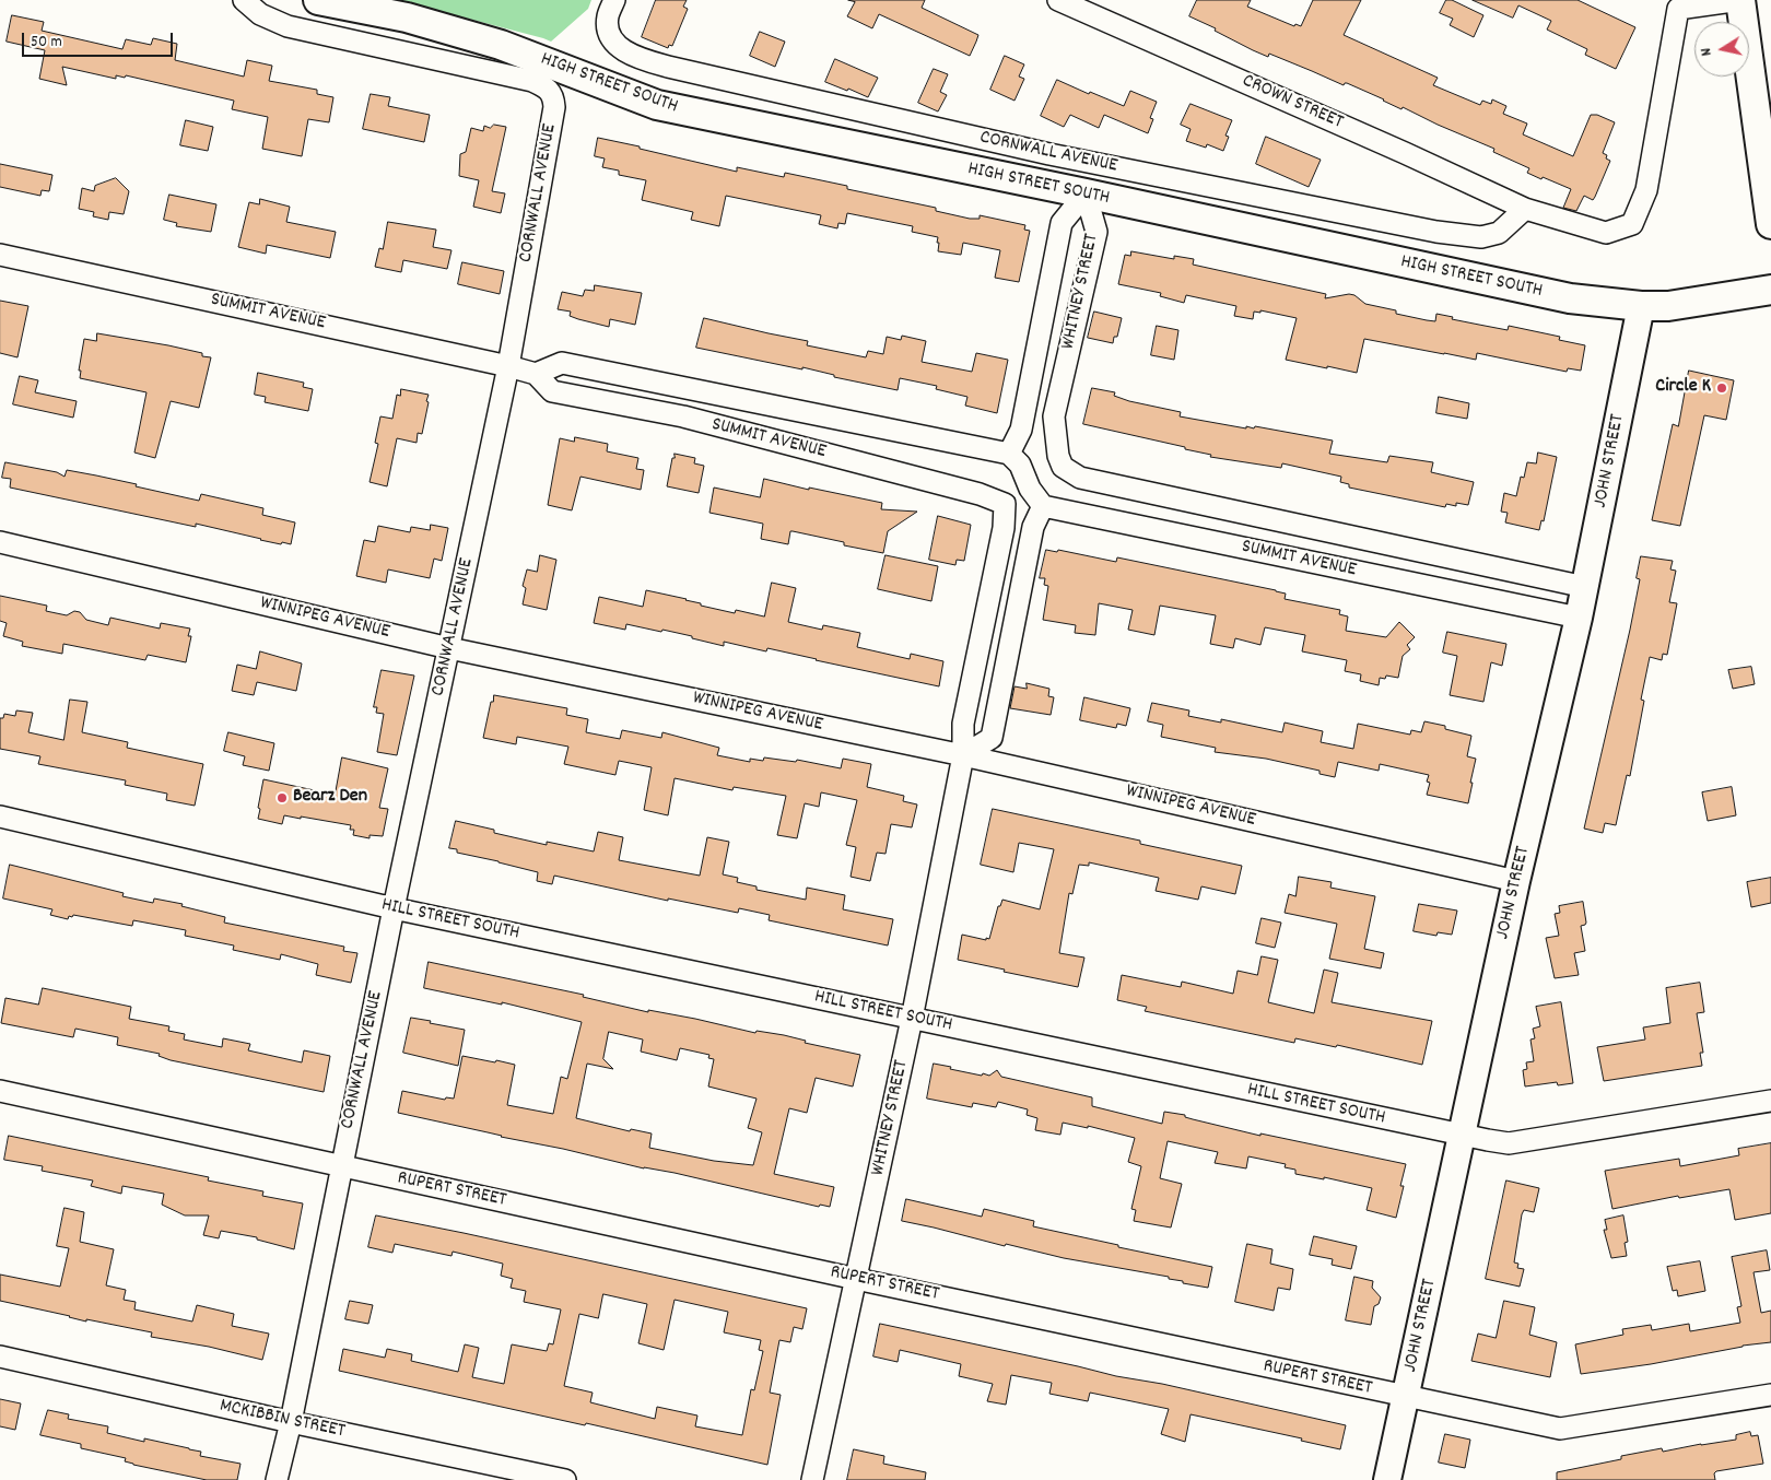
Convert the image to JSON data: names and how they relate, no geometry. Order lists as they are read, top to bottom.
{
  "streets": {
    "main road": ["HIGH STREET SOUTH"],
    "street": [
      "CROWN STREET",
      "CORNWALL AVENUE",
      "WHITNEY STREET",
      "SUMMIT AVENUE",
      "JOHN STREET",
      "WINNIPEG AVENUE",
      "HILL STREET SOUTH",
      "RUPERT STREET",
      "MCKIBBIN STREET"
    ]
  },
  "crossings": [
    ["HIGH STREET SOUTH", "WHITNEY STREET"],
    ["HIGH STREET SOUTH", "JOHN STREET"],
    ["CROWN STREET", "CORNWALL AVENUE"],
    ["CORNWALL AVENUE", "SUMMIT AVENUE"],
    ["CORNWALL AVENUE", "WINNIPEG AVENUE"],
    ["CORNWALL AVENUE", "HILL STREET SOUTH"],
    ["CORNWALL AVENUE", "RUPERT STREET"],
    ["CORNWALL AVENUE", "MCKIBBIN STREET"],
    ["WHITNEY STREET", "SUMMIT AVENUE"],
    ["WHITNEY STREET", "WINNIPEG AVENUE"],
    ["WHITNEY STREET", "HILL STREET SOUTH"],
    ["WHITNEY STREET", "RUPERT STREET"],
    ["SUMMIT AVENUE", "JOHN STREET"],
    ["JOHN STREET", "WINNIPEG AVENUE"],
    ["JOHN STREET", "HILL STREET SOUTH"],
    ["JOHN STREET", "RUPERT STREET"]
  ],
  "places": ["Circle K", "Bearz Den"],
  "scale_bar": "50 m",
  "north": "left"
}
